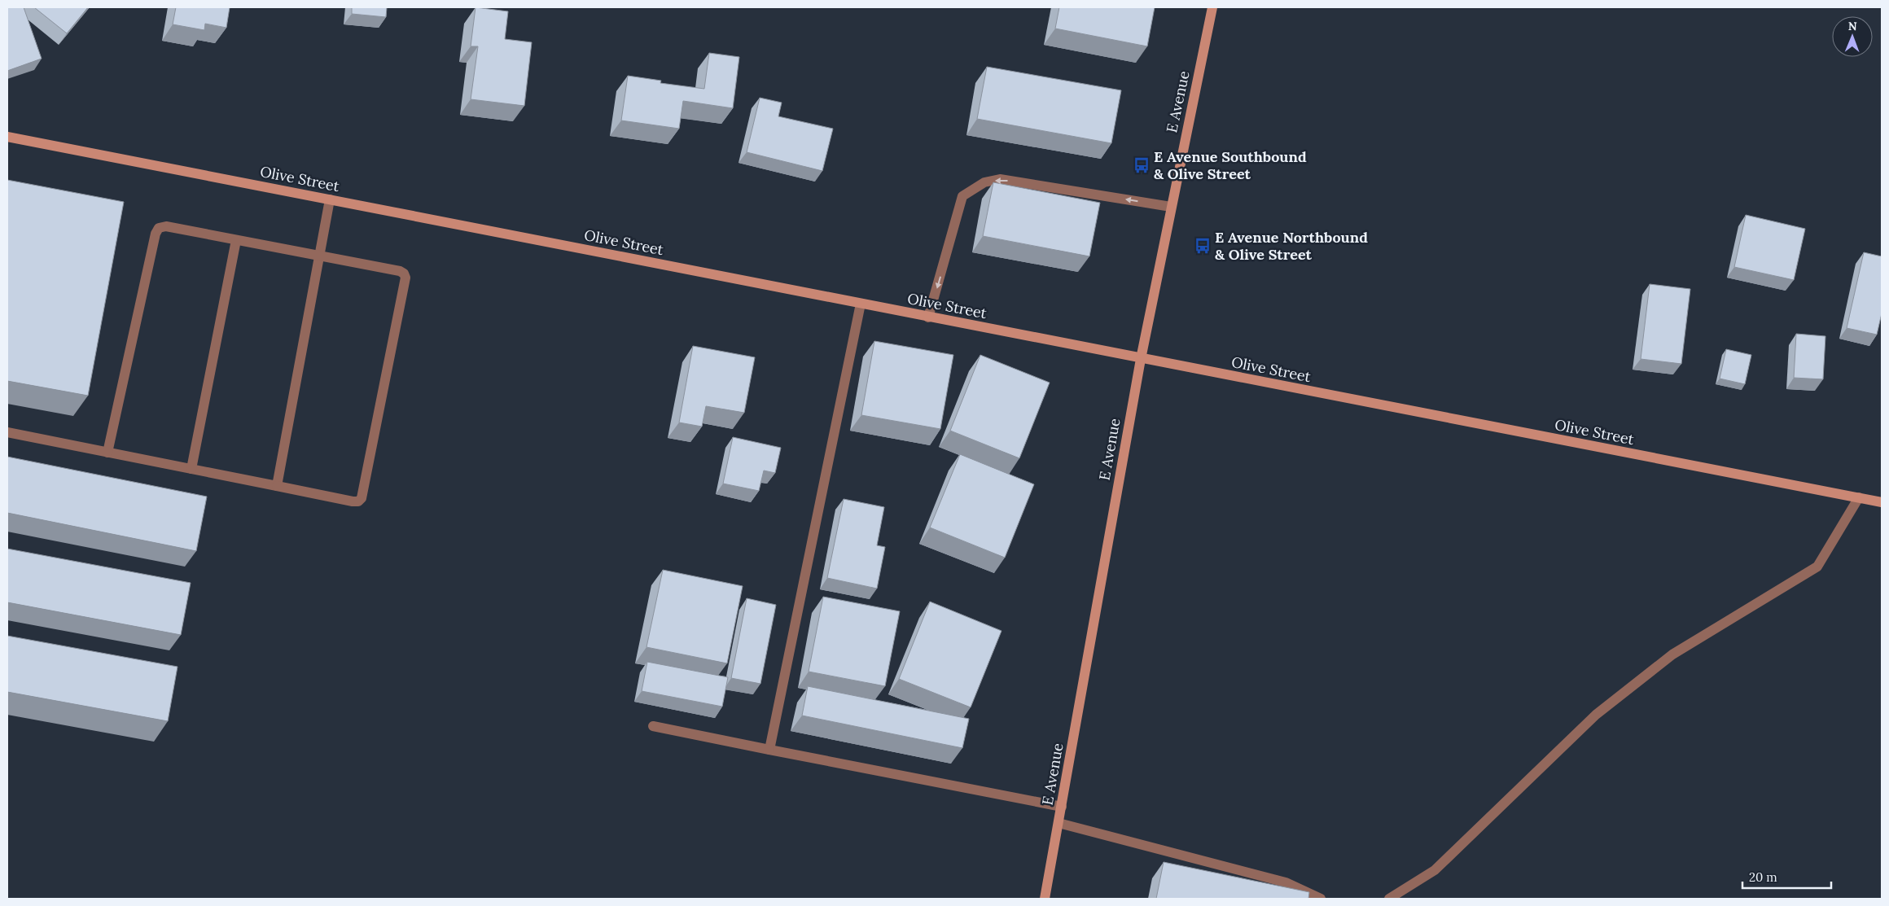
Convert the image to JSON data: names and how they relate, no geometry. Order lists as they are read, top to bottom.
{
  "streets": {
    "street": ["E Avenue", "Olive Street"]
  },
  "crossings": [
    ["E Avenue", "Olive Street"]
  ],
  "places": {
    "bus stop": ["E Avenue Southbound & Olive Street", "E Avenue Northbound & Olive Street"]
  },
  "scale_bar": "20 m",
  "north": "top"
}
